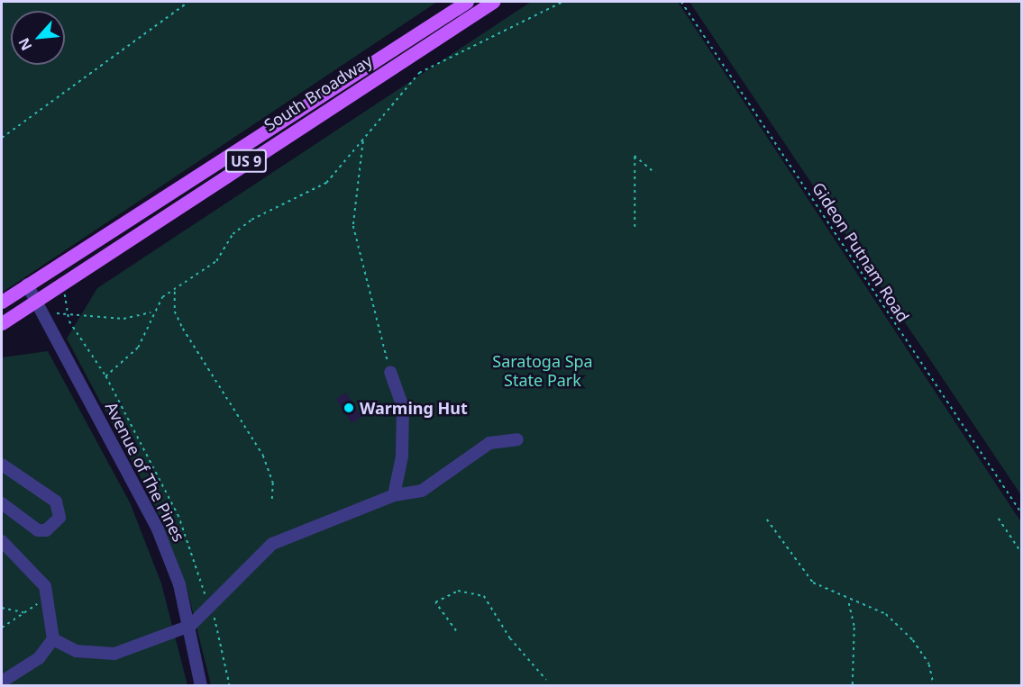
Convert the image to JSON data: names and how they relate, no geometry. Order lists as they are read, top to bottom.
{
  "streets": {
    "main road": ["South Broadway", "US 9"],
    "street": ["Avenue of The Pines"],
    "path": ["Gideon Putnam Road"]
  },
  "crossings": [
    ["South Broadway", "Avenue of The Pines"]
  ],
  "parks": ["Saratoga Spa State Park"],
  "places": ["Warming Hut"],
  "north": "bottom left"
}
